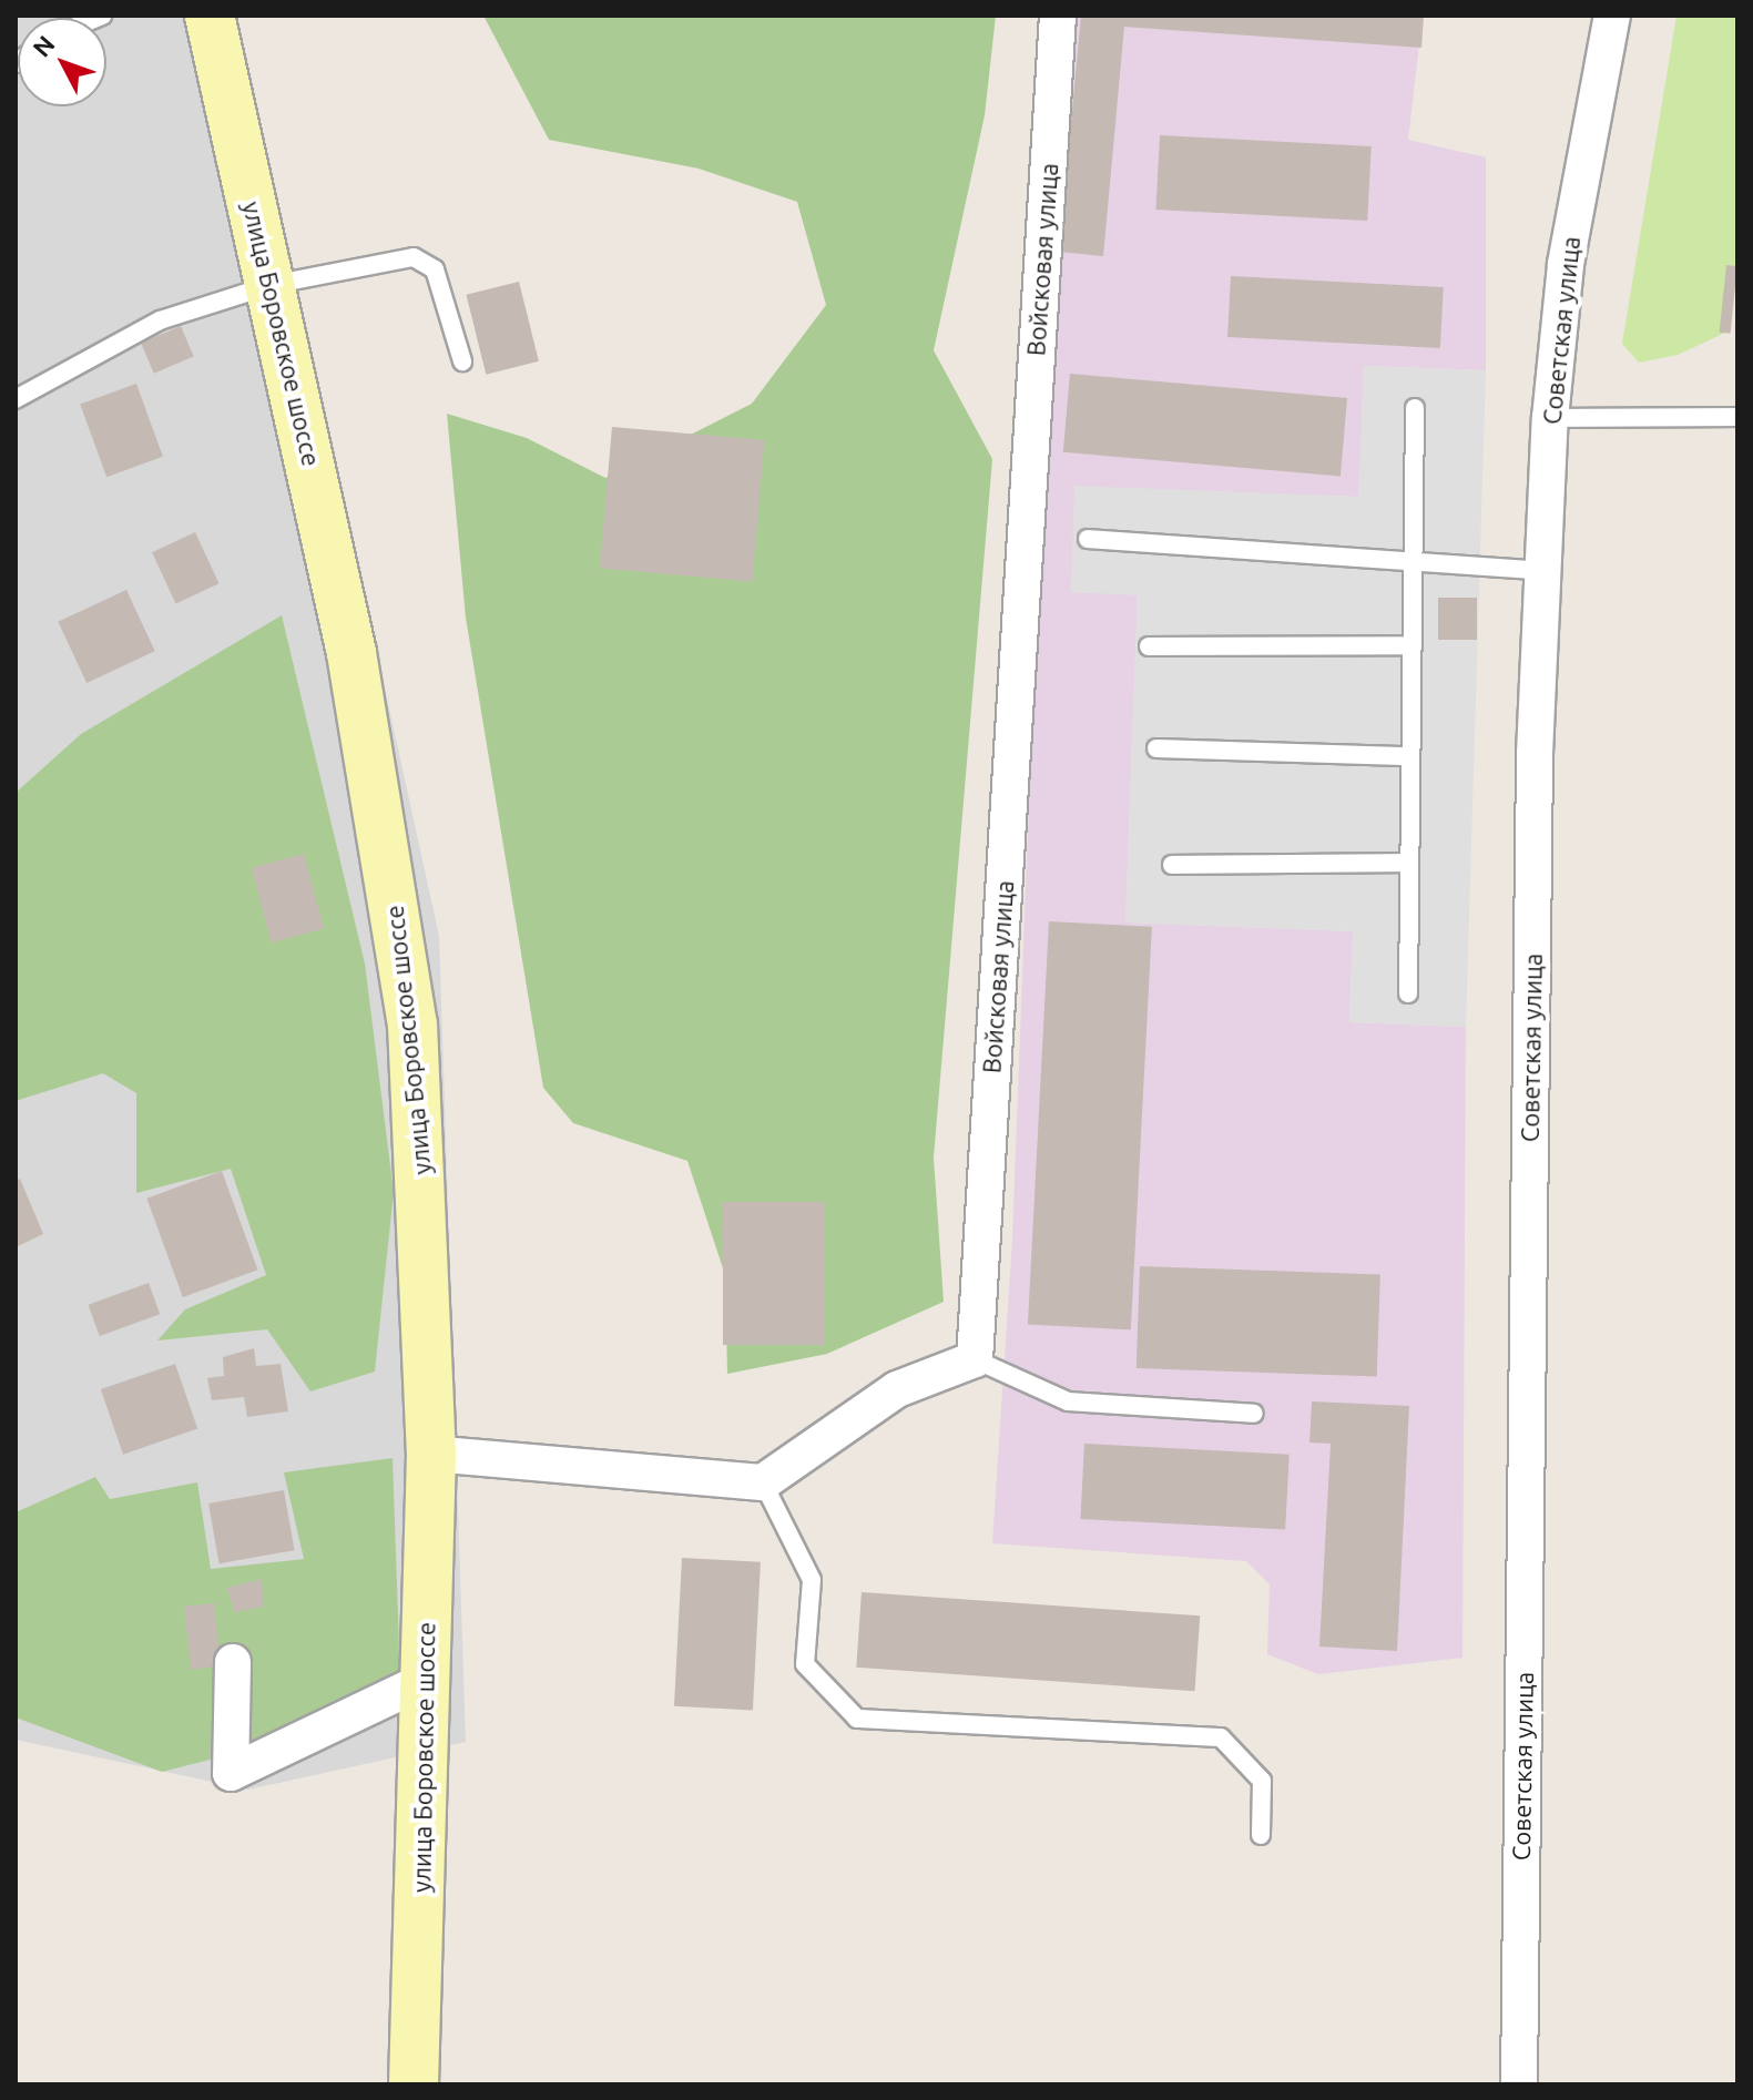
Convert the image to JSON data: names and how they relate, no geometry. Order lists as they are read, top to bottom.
{
  "streets": {
    "street": ["Войсковая улица", "Советская улица", "улица Боровское шоссе"]
  },
  "north": "top left"
}
